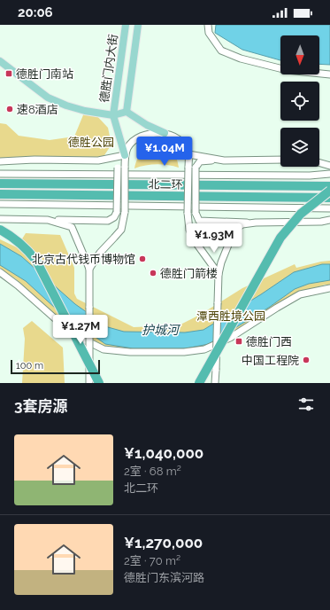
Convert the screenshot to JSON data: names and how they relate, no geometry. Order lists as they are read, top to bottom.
{
  "streets": {
    "highway": ["北二环"],
    "main road": ["德胜门内大街"]
  },
  "water": ["护城河"],
  "parks": ["德胜公园", "潭西胜境公园"],
  "places": {
    "transit": ["德胜门南站", "德胜门西"],
    "other": [
      "速8酒店",
      "北京古代钱币博物馆",
      "德胜门箭楼",
      "中国工程院"
    ]
  },
  "scale_bar": "100 m",
  "north": "bottom",
  "page": {
    "status": "20:06",
    "price": ["¥1.04M", "¥1.93M", "¥1.27M"],
    "scale": "100 m",
    "heading": "3套房源",
    "list": [
      {
        "name": "¥1,040,000",
        "note": "2室 · 68 m² · 北二环"
      },
      {
        "name": "¥1,270,000",
        "note": "2室 · 70 m² · 德胜门东滨河路"
      }
    ]
  }
}
